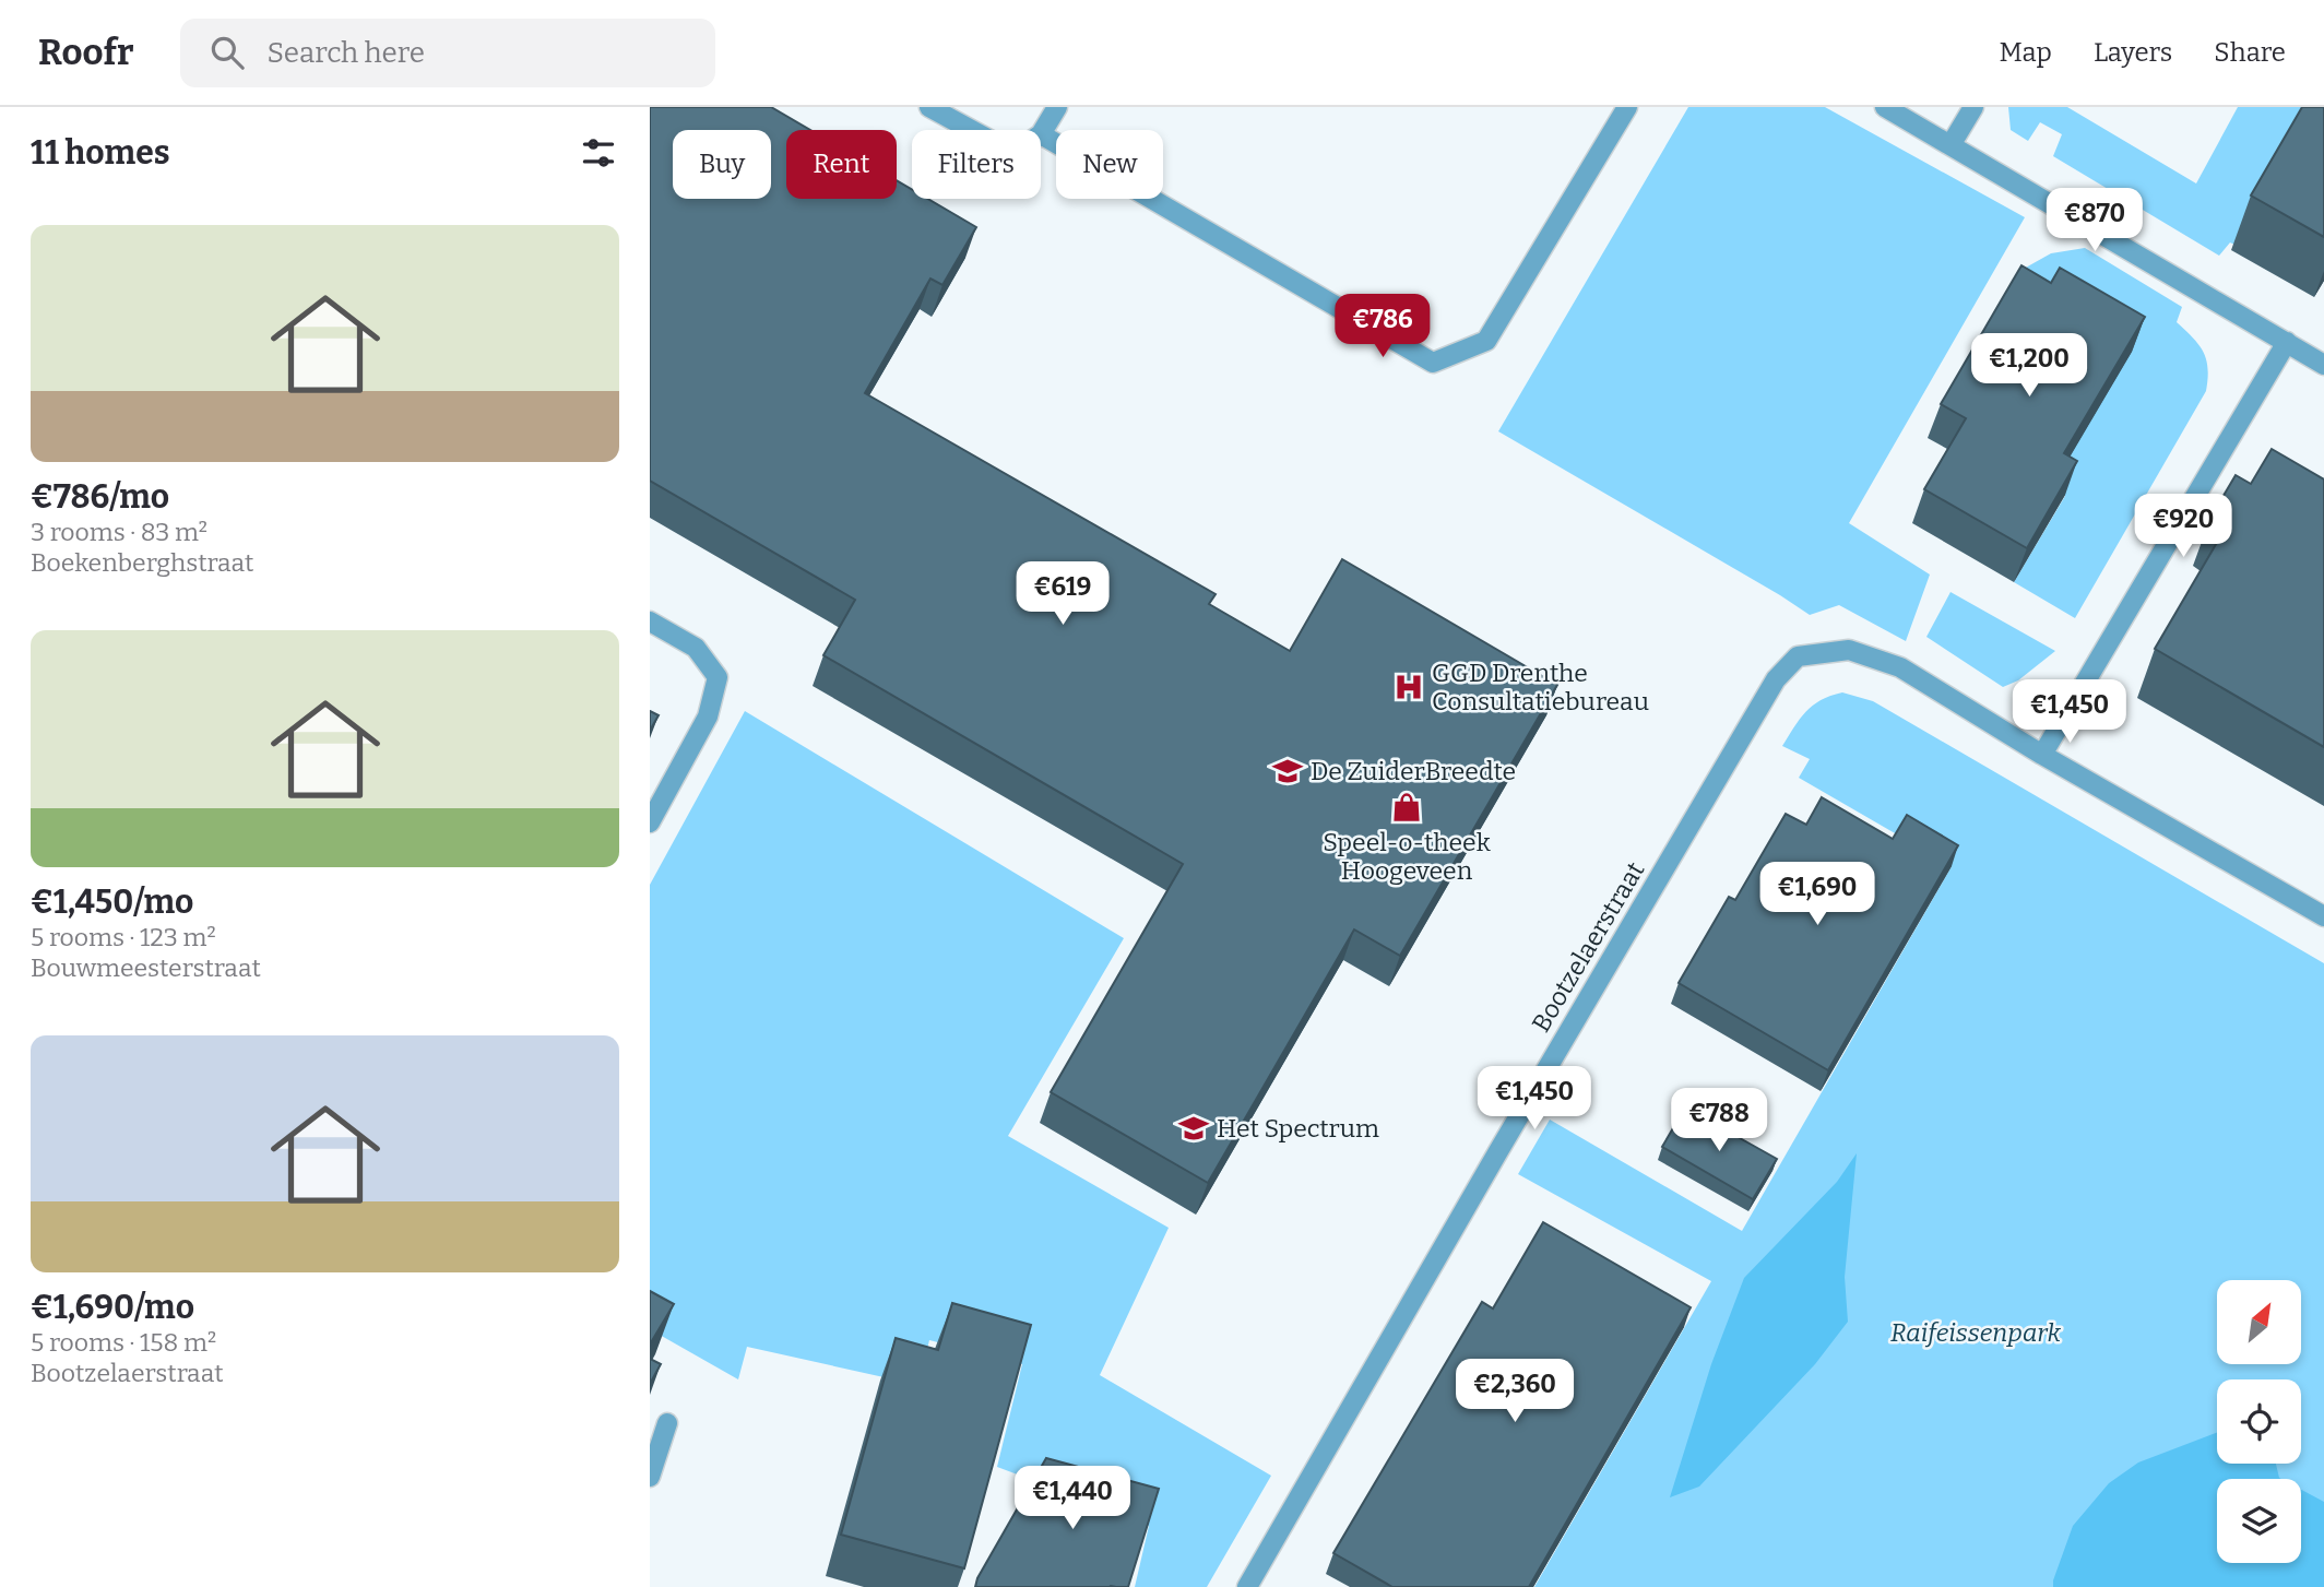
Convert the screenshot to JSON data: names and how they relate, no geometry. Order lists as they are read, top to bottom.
{
  "streets": {
    "street": ["Bootzelaerstraat"]
  },
  "parks": ["Raifeissenpark"],
  "places": {
    "hospital": ["GGD Drenthe Consultatiebureau"],
    "school or university": ["De ZuiderBreedte", "Het Spectrum"],
    "shop": ["Speel-o-theek Hoogeveen"]
  },
  "north": "top right",
  "page": {
    "header": "Roofr",
    "search": "Search here",
    "nav": ["Map", "Layers", "Share"],
    "heading": "11 homes",
    "chip": [
      "Buy",
      "Rent",
      "Filters",
      "New"
    ],
    "price": [
      "€870",
      "€786",
      "€1,200",
      "€920",
      "€619",
      "€1,450",
      "€1,690",
      "€1,450",
      "€788",
      "€2,360",
      "€1,440"
    ],
    "list": [
      {
        "name": "€786/mo",
        "note": "3 rooms · 83 m² · Boekenberghstraat"
      },
      {
        "name": "€1,450/mo",
        "note": "5 rooms · 123 m² · Bouwmeesterstraat"
      },
      {
        "name": "€1,690/mo",
        "note": "5 rooms · 158 m² · Bootzelaerstraat"
      }
    ]
  }
}
